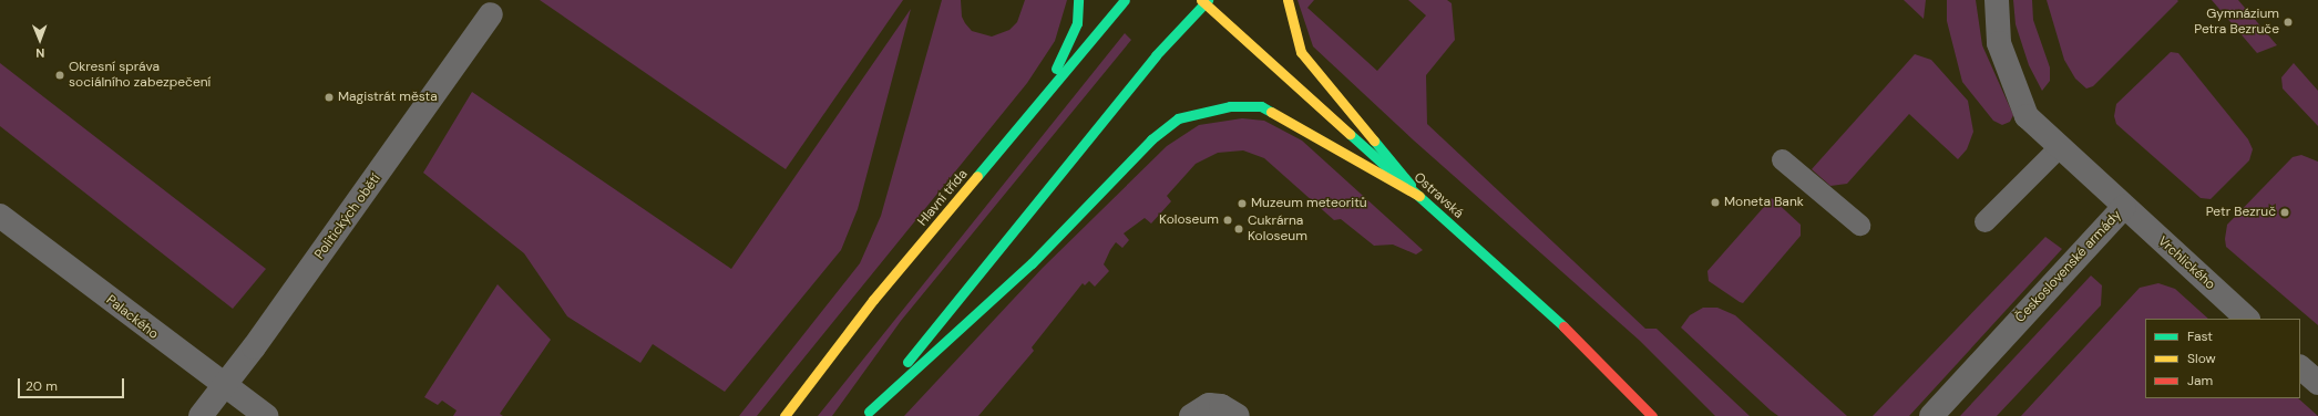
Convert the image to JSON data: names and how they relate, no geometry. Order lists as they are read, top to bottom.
{
  "streets": {
    "main road": ["Ostravská", "Hlavní třída"],
    "street": [
      "Politických obětí",
      "Vrchlického",
      "Československé armády",
      "Palackého"
    ]
  },
  "crossings": [
    ["Politických obětí", "Palackého"],
    ["Vrchlického", "Československé armády"]
  ],
  "places": [
    "Gymnázium Petra Bezruče",
    "Okresní správa sociálního zabezpečení",
    "Magistrát města",
    "Moneta Bank",
    "Muzeum meteoritů",
    "Petr Bezruč",
    "Koloseum",
    "Cukrárna Koloseum"
  ],
  "legend": ["Fast", "Slow", "Jam"],
  "scale_bar": "20 m",
  "north": "bottom"
}
